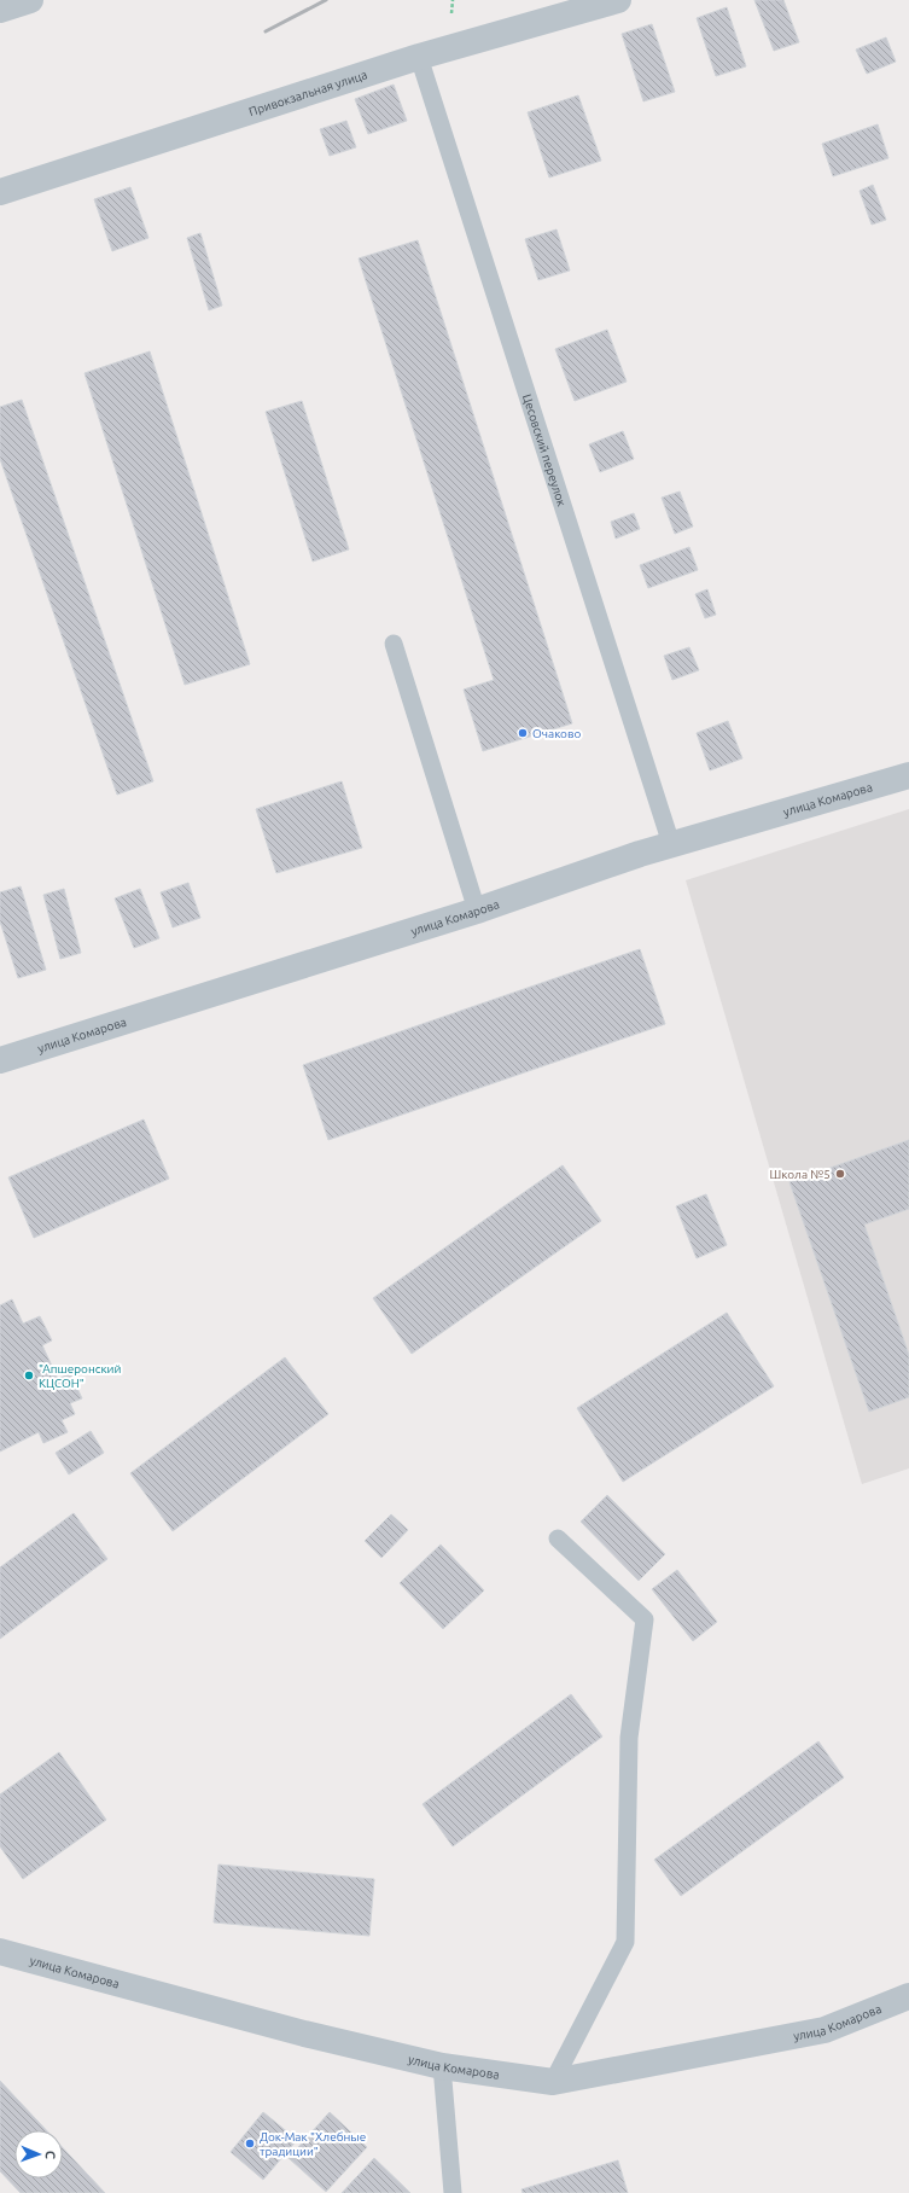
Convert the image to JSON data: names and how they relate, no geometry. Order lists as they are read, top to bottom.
{
  "streets": {
    "street": ["Привокзальная улица", "улица Комарова"],
    "lane": ["Цесовский переулок"]
  },
  "crossings": [
    ["Привокзальная улица", "Цесовский переулок"],
    ["Цесовский переулок", "улица Комарова"]
  ],
  "places": [
    "Очаково",
    "Школа №5",
    "\"Апшеронский КЦСОН\"",
    "Док-Мак \"Хлебные традиции\""
  ],
  "north": "right"
}
